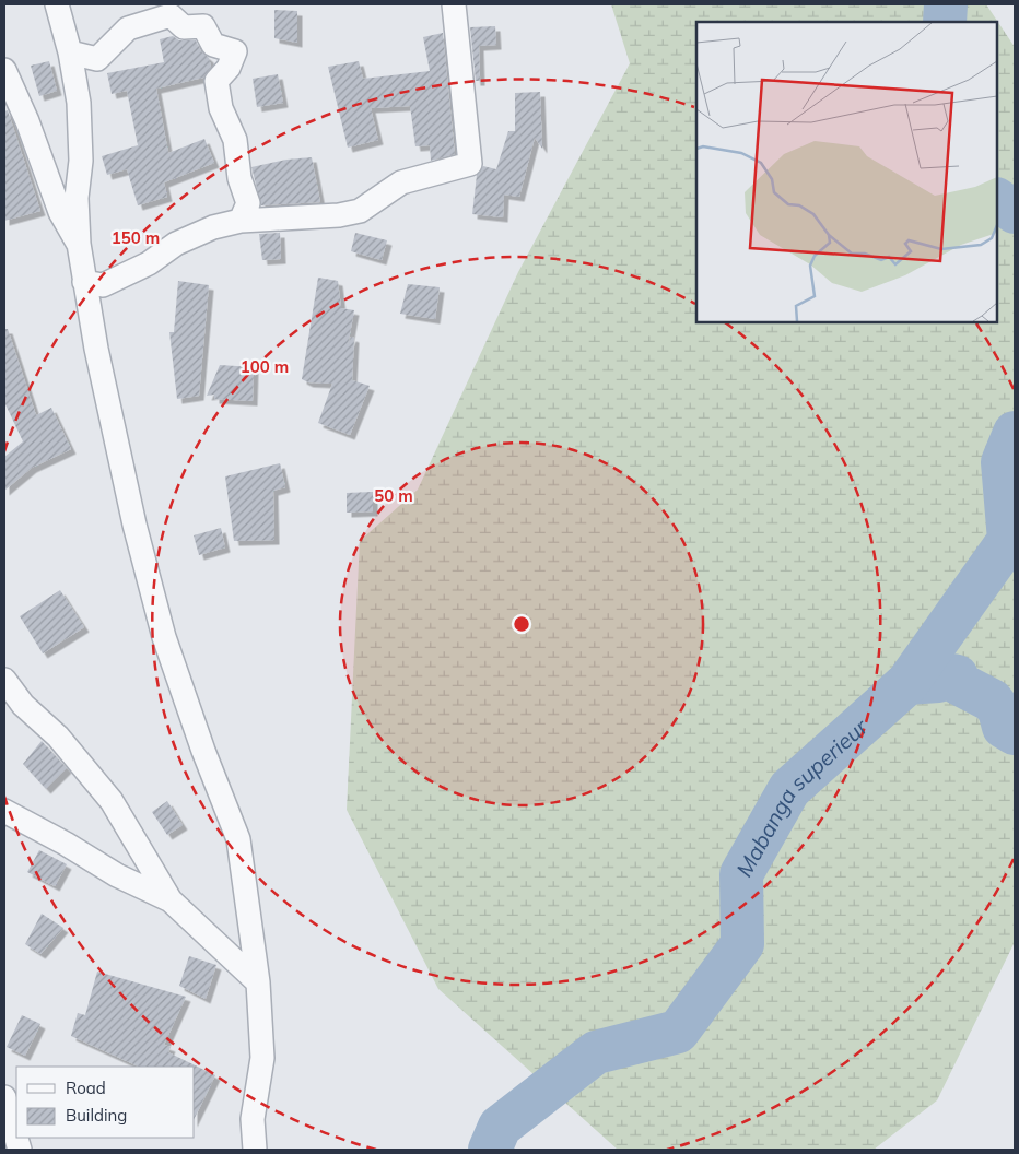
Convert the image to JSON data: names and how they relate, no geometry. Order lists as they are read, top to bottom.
{
  "water": ["Mabanga superieur"],
  "legend": ["Road", "Building"],
  "rings": ["150 m", "100 m", "50 m"]
}
